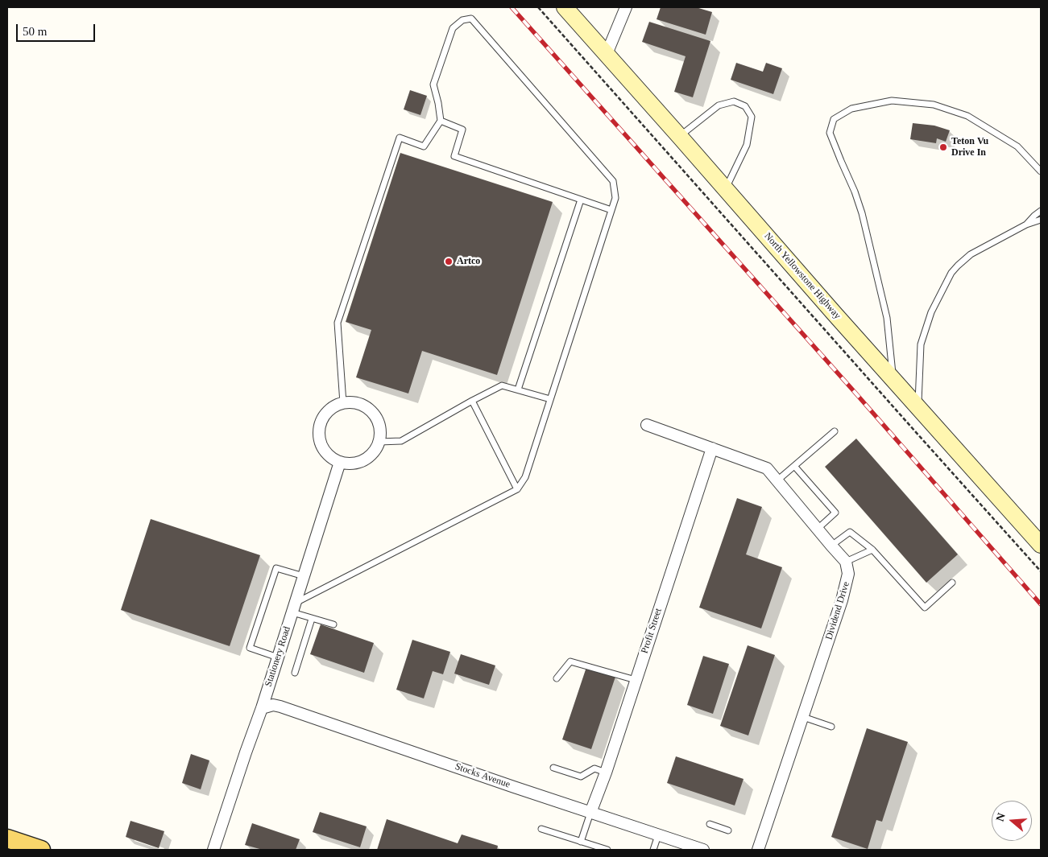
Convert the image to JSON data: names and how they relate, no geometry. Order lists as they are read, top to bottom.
{
  "streets": {
    "main road": ["North Yellowstone Highway"],
    "street": [
      "Dividend Drive",
      "Profit Street",
      "Stationery Road",
      "Stocks Avenue"
    ]
  },
  "crossings": [
    ["Profit Street", "Stocks Avenue"],
    ["Stationery Road", "Stocks Avenue"]
  ],
  "places": ["Teton Vu Drive In", "Artco"],
  "scale_bar": "50 m",
  "north": "left"
}
